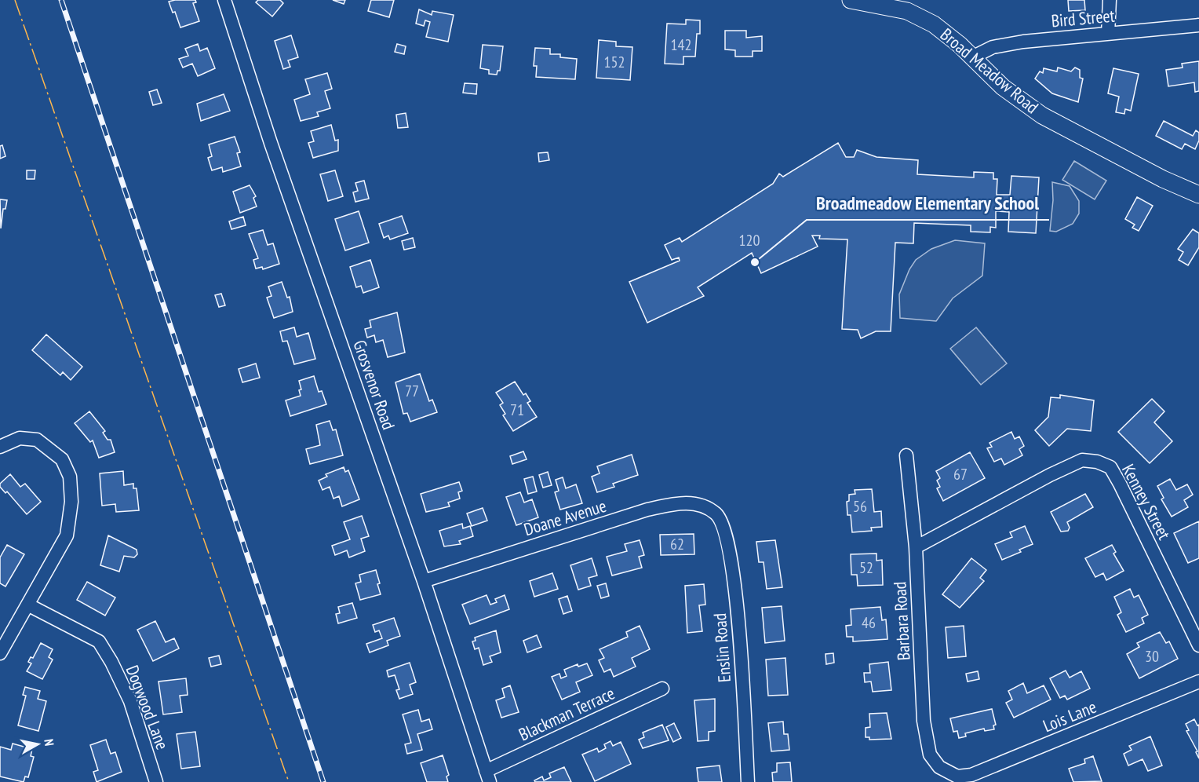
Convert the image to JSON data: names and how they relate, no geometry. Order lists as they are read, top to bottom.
{
  "streets": {
    "street": [
      "Bird Street",
      "Broad Meadow Road",
      "Grosvenor Road",
      "Kenney Street",
      "Doane Avenue",
      "Barbara Road",
      "Enslin Road",
      "Dogwood Lane",
      "Blackman Terrace",
      "Lois Lane"
    ]
  },
  "crossings": [
    ["Bird Street", "Broad Meadow Road"],
    ["Grosvenor Road", "Doane Avenue"],
    ["Grosvenor Road", "Blackman Terrace"],
    ["Kenney Street", "Barbara Road"],
    ["Doane Avenue", "Enslin Road"],
    ["Barbara Road", "Lois Lane"]
  ],
  "places": ["Broadmeadow Elementary School"],
  "house_numbers": [
    "142",
    "152",
    "120",
    "77",
    "71",
    "67",
    "56",
    "62",
    "52",
    "46",
    "30"
  ],
  "north": "right"
}
